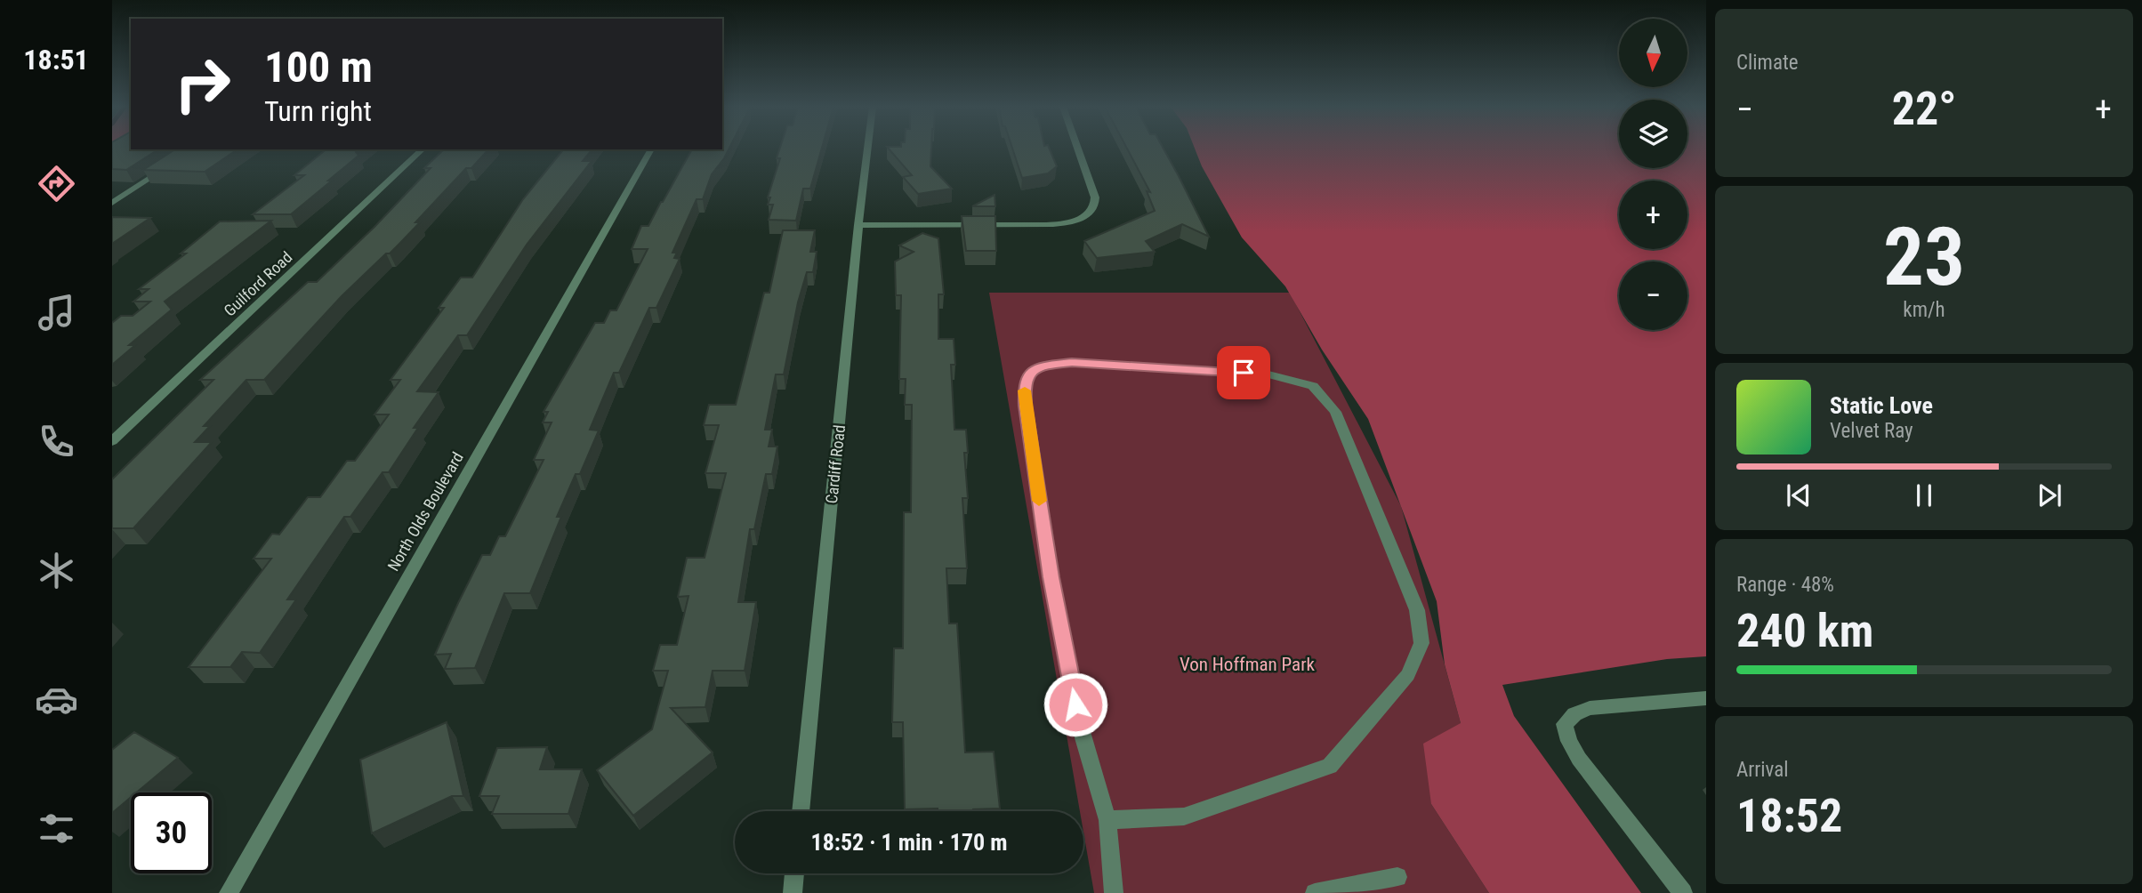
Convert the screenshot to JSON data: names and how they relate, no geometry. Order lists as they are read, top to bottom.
{
  "streets": {
    "street": ["Guilford Road", "Cardiff Road", "North Olds Boulevard"]
  },
  "parks": ["Von Hoffman Park"],
  "north": "bottom",
  "page": {
    "tabs": "18:51",
    "tile": [
      "Climate",
      ["23", "km/h"],
      ["Range · 48%", "240 km"],
      ["Arrival", "18:52"]
    ],
    "map_buttons": ["+", "−"],
    "turn": ["100 m", "Turn right"],
    "heat": ["−", "22°", "+"],
    "song": ["Static Love", "Velvet Ray"],
    "limit": "30",
    "trip": "18:52 · 1 min · 170 m"
  }
}
